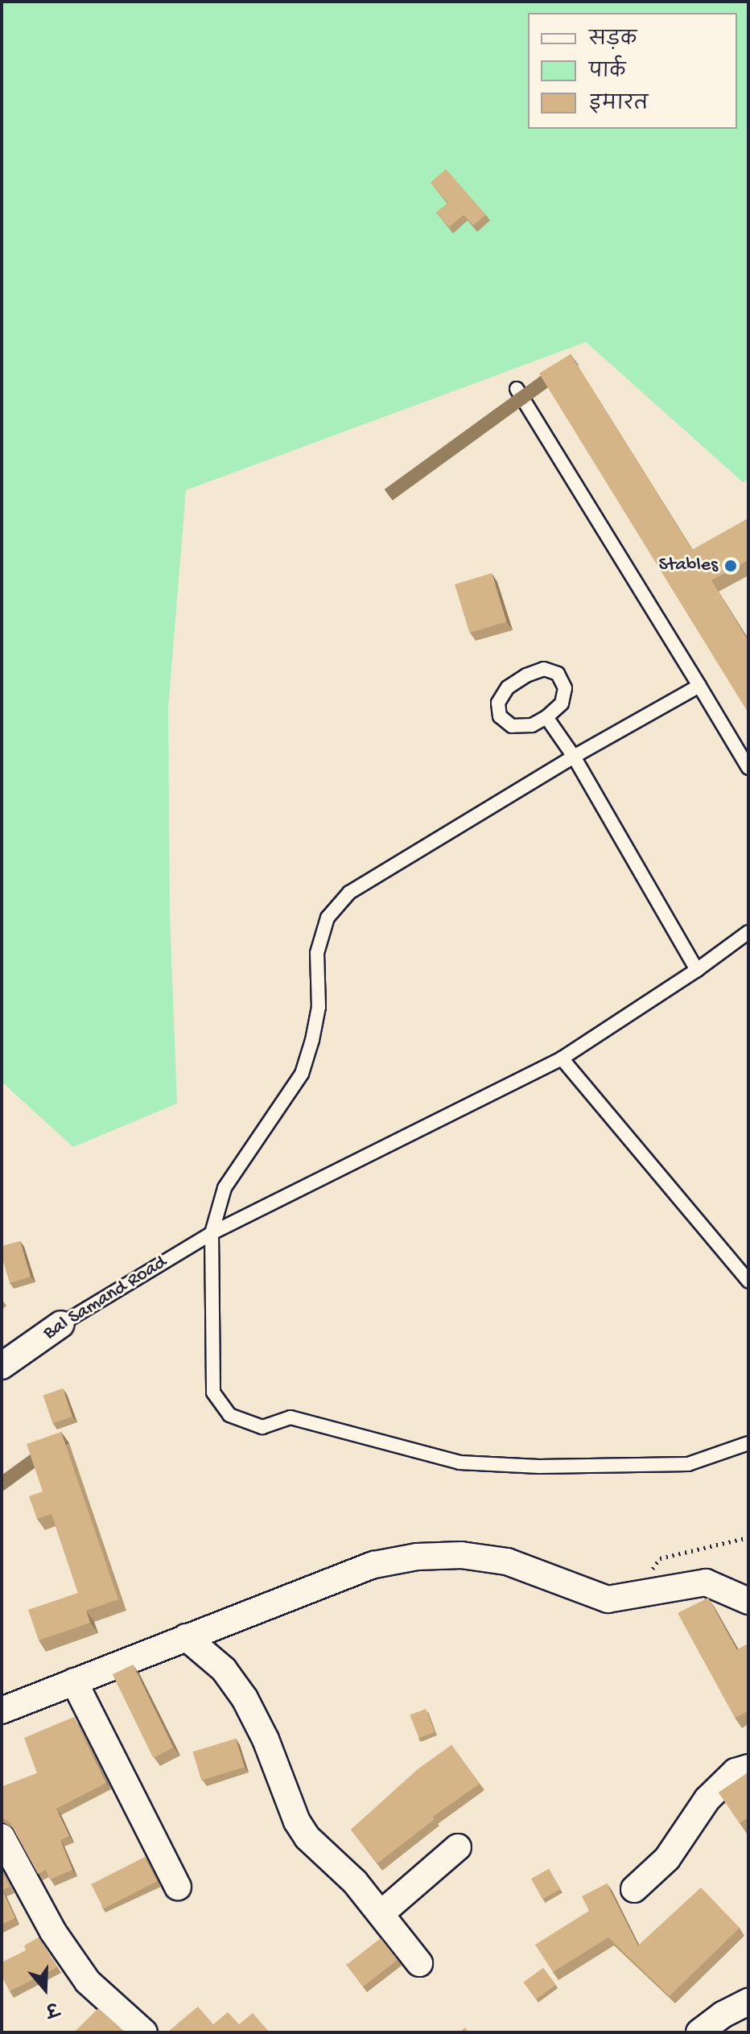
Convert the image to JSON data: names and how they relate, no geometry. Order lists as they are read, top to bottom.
{
  "streets": {
    "street": ["Bal Samand Road"]
  },
  "places": ["Stables"],
  "legend": ["सड़क", "पार्क", "इमारत"],
  "north": "bottom"
}
